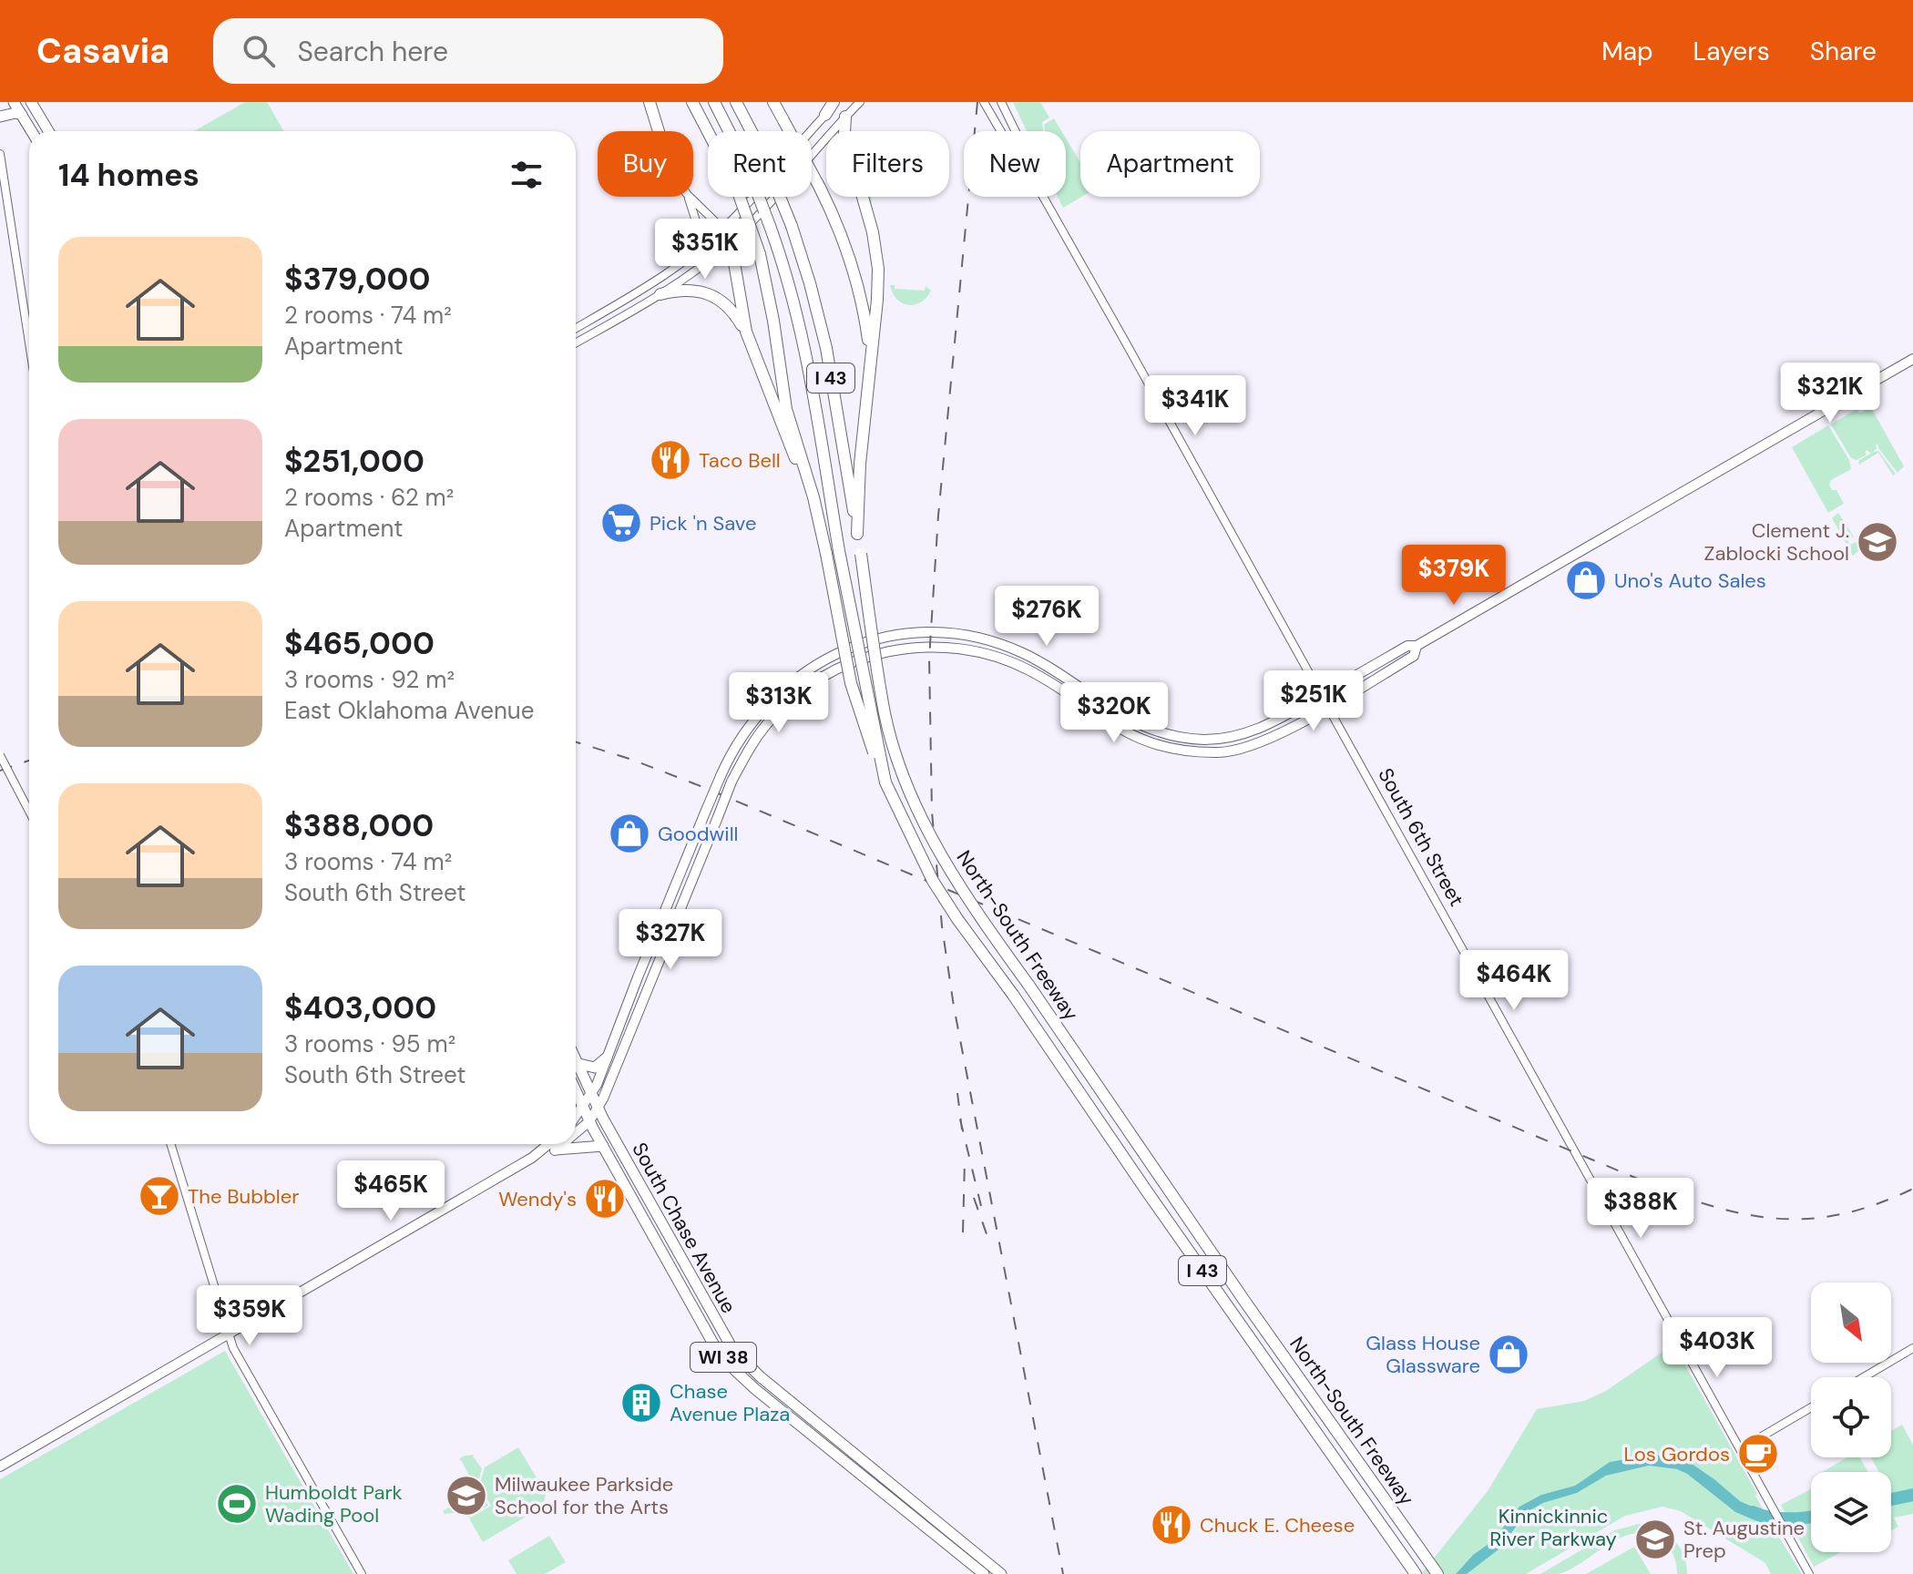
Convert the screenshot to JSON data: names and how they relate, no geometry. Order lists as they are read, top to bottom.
{
  "streets": {
    "highway": ["I 43", "North-South Freeway"],
    "main road": ["South Chase Avenue", "WI 38"],
    "street": ["South 6th Street"]
  },
  "parks": ["Kinnickinnic River Parkway"],
  "places": {
    "restaurant": ["Taco Bell", "Wendy's", "Chuck E. Cheese"],
    "supermarket": ["Pick 'n Save"],
    "school or university": ["Clement J. Zablocki School", "Milwaukee Parkside School for the Arts", "St. Augustine Prep"],
    "shop": ["Uno's Auto Sales", "Goodwill", "Glass House Glassware"],
    "bar": ["The Bubbler"],
    "building": ["Chase Avenue Plaza"],
    "cafe": ["Los Gordos"],
    "sports": ["Humboldt Park Wading Pool"]
  },
  "north": "bottom right",
  "page": {
    "header": "Casavia",
    "search": "Search here",
    "nav": ["Map", "Layers", "Share"],
    "chip": [
      "Buy",
      "Rent",
      "Filters",
      "New",
      "Apartment"
    ],
    "heading": "14 homes",
    "price": [
      "$351K",
      "$321K",
      "$341K",
      "$379K",
      "$276K",
      "$251K",
      "$313K",
      "$320K",
      "$327K",
      "$464K",
      "$465K",
      "$388K",
      "$359K",
      "$403K"
    ],
    "list": [
      {
        "name": "$379,000",
        "note": "2 rooms · 74 m² · Apartment"
      },
      {
        "name": "$251,000",
        "note": "2 rooms · 62 m² · Apartment"
      },
      {
        "name": "$465,000",
        "note": "3 rooms · 92 m² · East Oklahoma Avenue"
      },
      {
        "name": "$388,000",
        "note": "3 rooms · 74 m² · South 6th Street"
      },
      {
        "name": "$403,000",
        "note": "3 rooms · 95 m² · South 6th Street"
      }
    ]
  }
}
